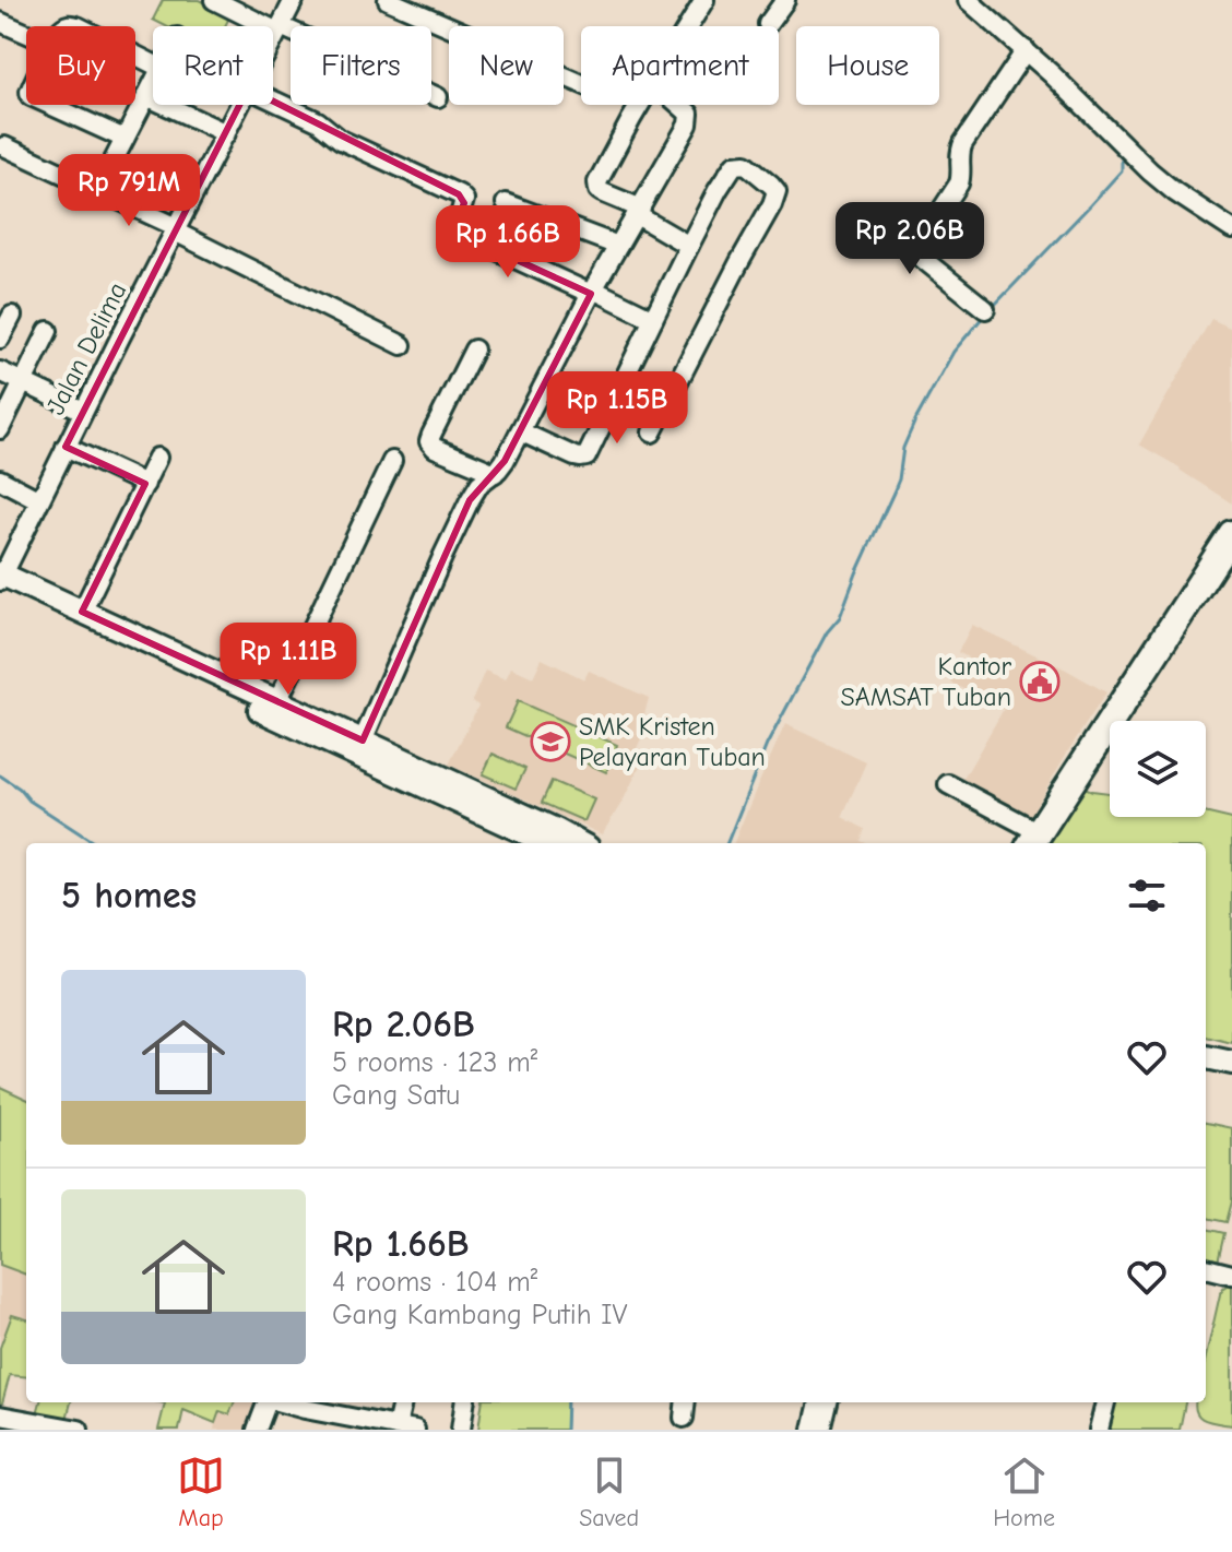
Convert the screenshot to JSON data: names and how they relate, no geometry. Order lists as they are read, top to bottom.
{
  "streets": {
    "street": ["Jalan Delima"]
  },
  "places": {
    "public building": ["Kantor SAMSAT Tuban"],
    "school or university": ["SMK Kristen Pelayaran Tuban"]
  },
  "page": {
    "chip": [
      "Buy",
      "Rent",
      "Filters",
      "New",
      "Apartment",
      "House"
    ],
    "price": [
      "Rp 791M",
      "Rp 2.06B",
      "Rp 1.66B",
      "Rp 1.15B",
      "Rp 1.11B"
    ],
    "heading": "5 homes",
    "list": [
      {
        "name": "Rp 2.06B",
        "note": "5 rooms · 123 m² · Gang Satu"
      },
      {
        "name": "Rp 1.66B",
        "note": "4 rooms · 104 m² · Gang Kambang Putih IV"
      }
    ],
    "tabs": ["Map", "Saved", "Home"]
  }
}
